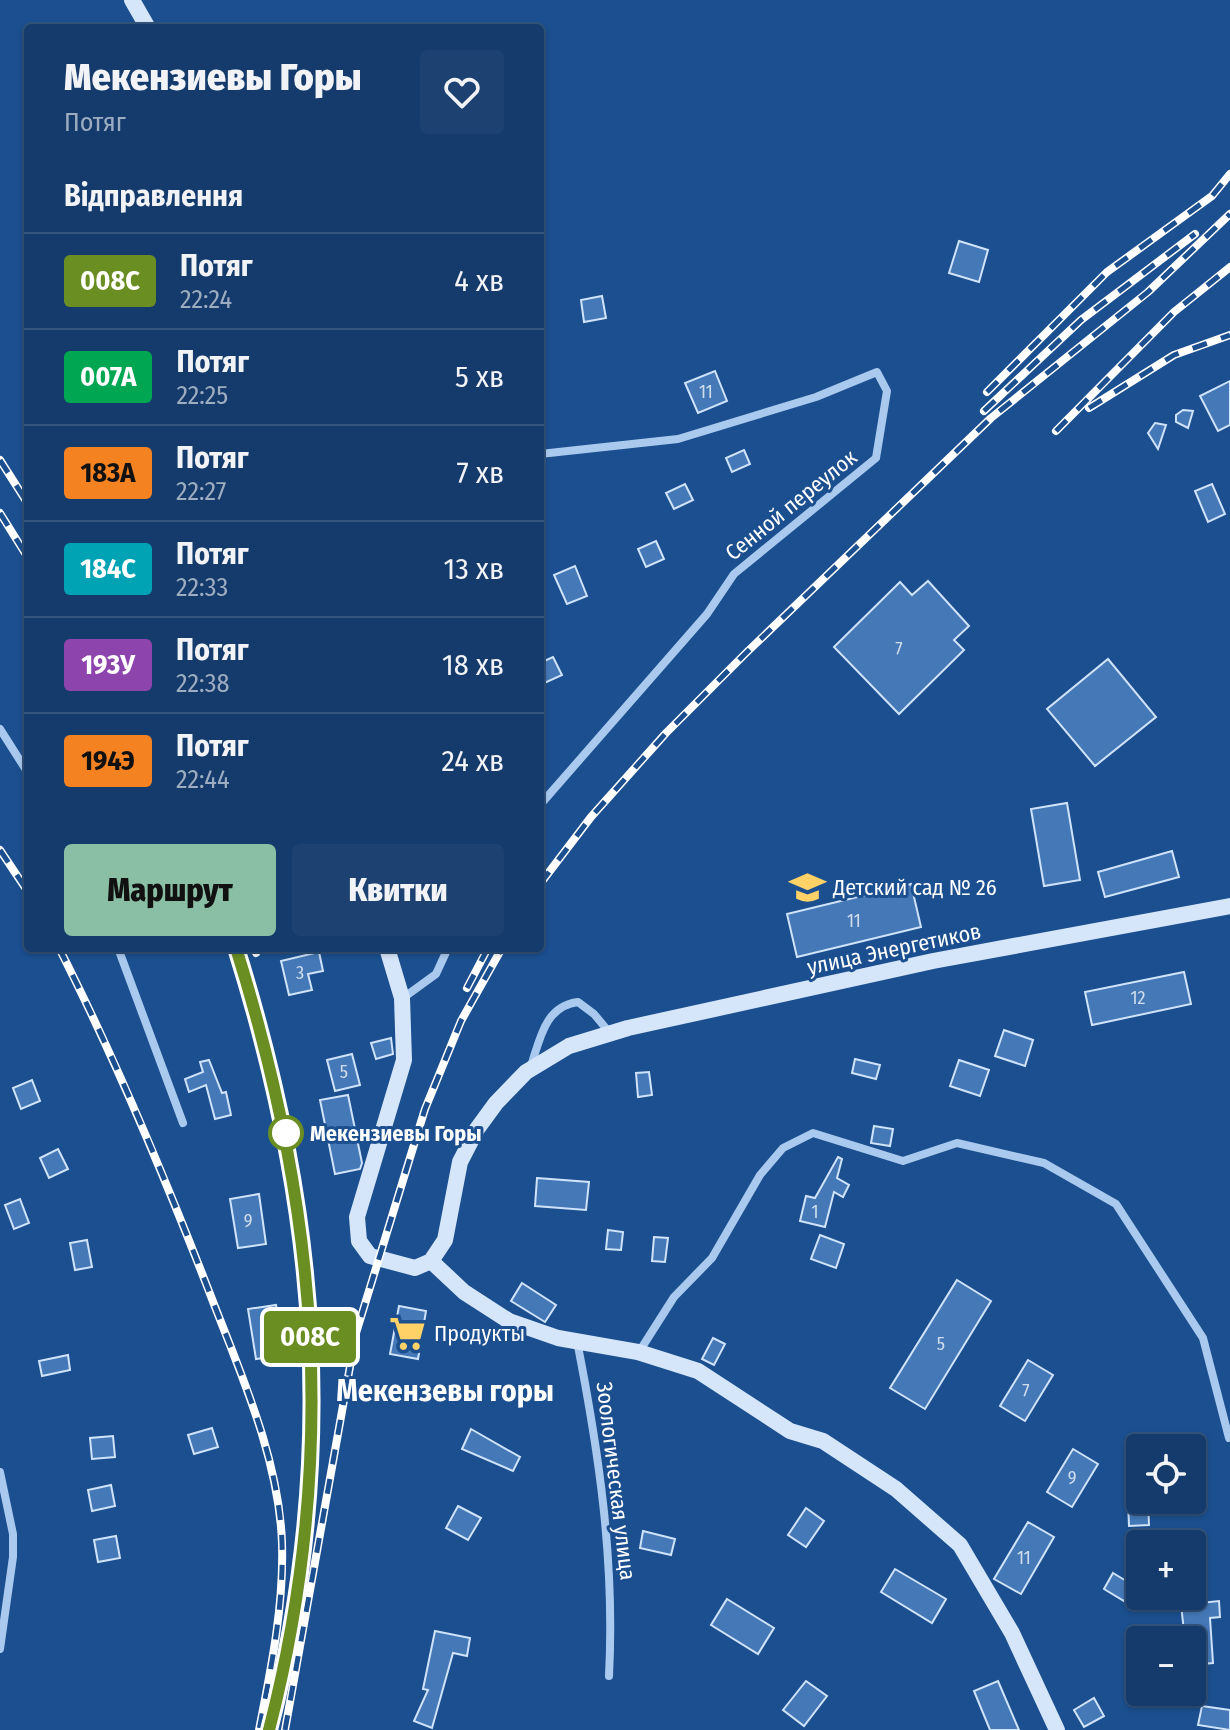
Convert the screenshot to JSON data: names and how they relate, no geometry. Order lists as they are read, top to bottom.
{
  "streets": {
    "main road": ["улица Энергетиков"],
    "street": ["Сенной переулок", "Зоологическая улица"]
  },
  "districts": ["Мекензевы горы"],
  "places": {
    "school or university": ["Детский сад № 26"],
    "other": ["Мекензиевы Горы"],
    "supermarket": ["Продукты"]
  },
  "house_numbers": [
    "11",
    "7",
    "11",
    "3",
    "12",
    "5",
    "1",
    "9",
    "5",
    "7",
    "9",
    "11"
  ],
  "page": {
    "on_map": "008С",
    "heading": [
      ["Мекензиевы Горы", "Потяг"],
      "Відправлення"
    ],
    "list": [
      {
        "mark": "008С",
        "name": "Потяг",
        "note": "22:24",
        "value": "4 хв"
      },
      {
        "mark": "007А",
        "name": "Потяг",
        "note": "22:25",
        "value": "5 хв"
      },
      {
        "mark": "183А",
        "name": "Потяг",
        "note": "22:27",
        "value": "7 хв"
      },
      {
        "mark": "184С",
        "name": "Потяг",
        "note": "22:33",
        "value": "13 хв"
      },
      {
        "mark": "193У",
        "name": "Потяг",
        "note": "22:38",
        "value": "18 хв"
      },
      {
        "mark": "194Э",
        "name": "Потяг",
        "note": "22:44",
        "value": "24 хв"
      }
    ],
    "buttons": ["Маршрут", "Квитки"],
    "map_buttons": ["+", "−"]
  }
}
